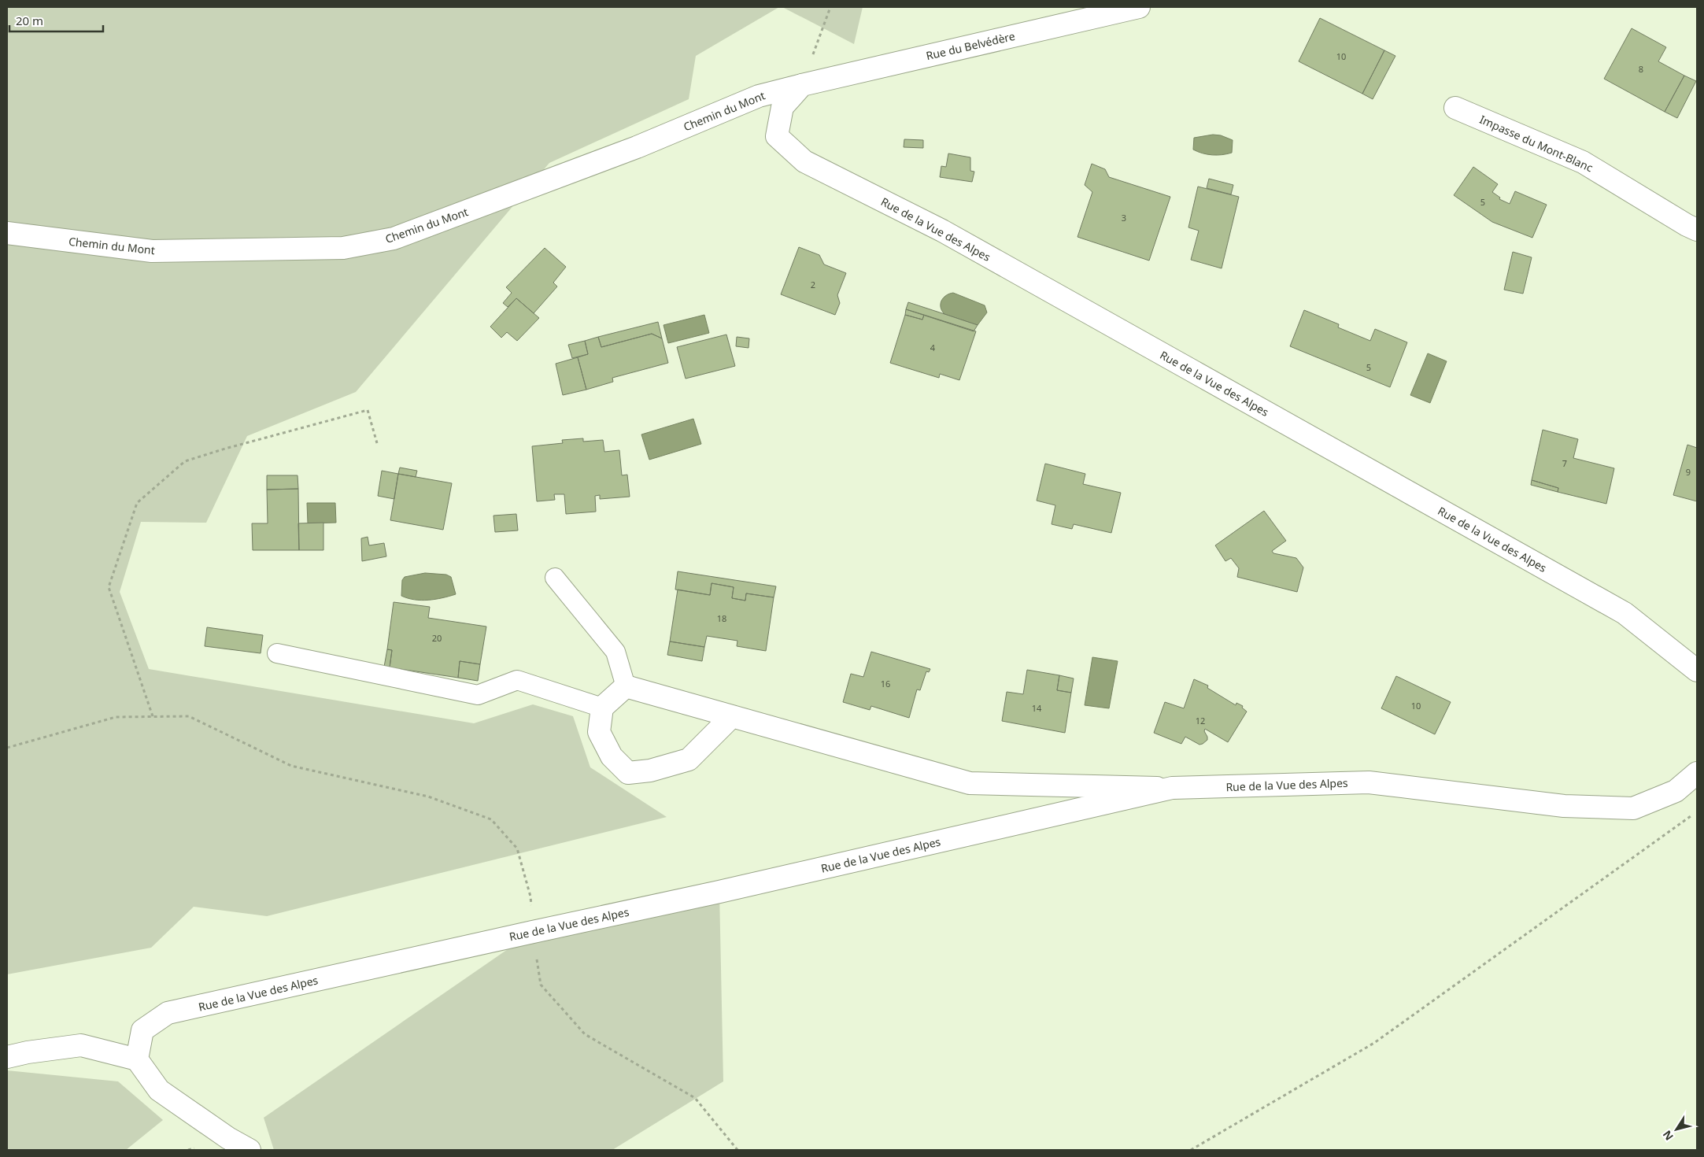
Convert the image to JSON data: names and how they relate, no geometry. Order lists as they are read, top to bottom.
{
  "streets": {
    "street": [
      "Rue du Belvédère",
      "Chemin du Mont",
      "Impasse du Mont-Blanc",
      "Rue de la Vue des Alpes"
    ]
  },
  "crossings": [
    ["Rue du Belvédère", "Chemin du Mont"],
    ["Rue du Belvédère", "Rue de la Vue des Alpes"],
    ["Chemin du Mont", "Rue de la Vue des Alpes"]
  ],
  "house_numbers": [
    "10",
    "8",
    "5",
    "3",
    "2",
    "4",
    "5",
    "7",
    "9",
    "18",
    "20",
    "16",
    "10",
    "14",
    "12"
  ],
  "scale_bar": "20 m",
  "north": "bottom left"
}
